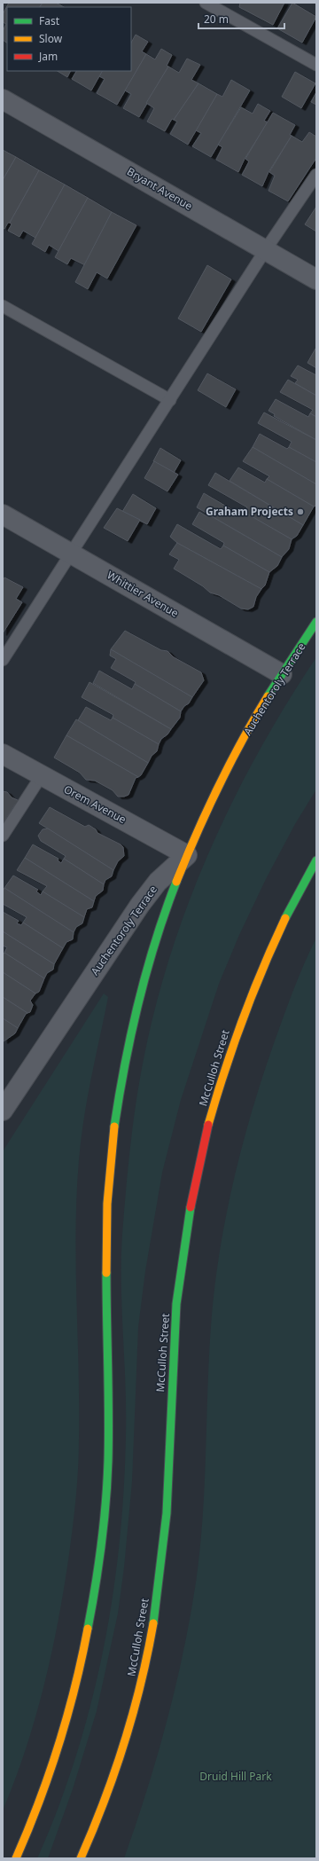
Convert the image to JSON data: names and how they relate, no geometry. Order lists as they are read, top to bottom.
{
  "streets": {
    "main road": ["Auchentoroly Terrace", "McCulloh Street"],
    "street": ["Bryant Avenue", "Whittier Avenue", "Orem Avenue"]
  },
  "crossings": [
    ["Whittier Avenue", "Auchentoroly Terrace"],
    ["Auchentoroly Terrace", "Orem Avenue"]
  ],
  "parks": ["Druid Hill Park"],
  "places": ["Graham Projects"],
  "legend": ["Fast", "Slow", "Jam"],
  "scale_bar": "20 m"
}
